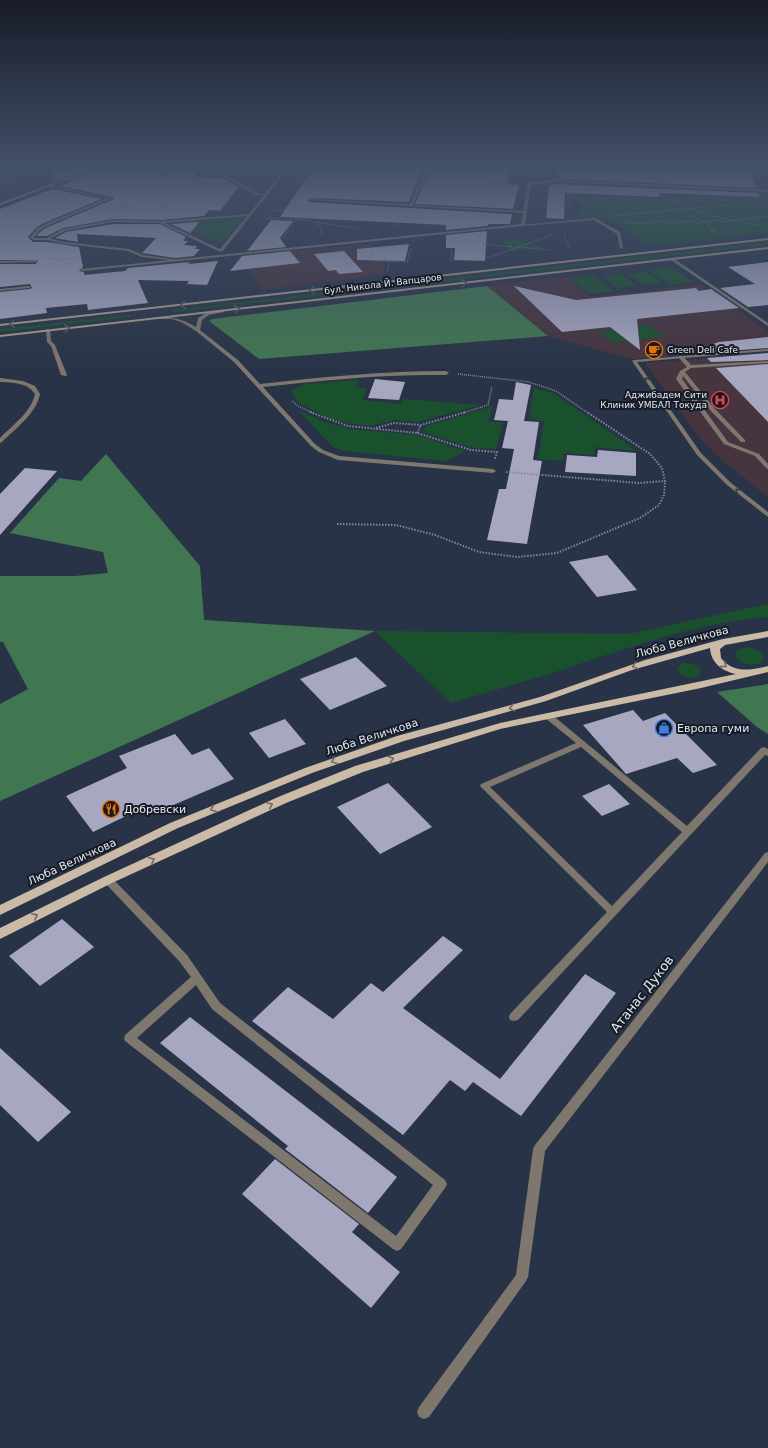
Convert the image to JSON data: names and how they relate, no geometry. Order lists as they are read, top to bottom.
{
  "streets": {
    "main road": ["бул. Никола Й. Вапцаров", "Люба Величкова"],
    "street": ["Атанас Дуков"]
  },
  "places": {
    "cafe": ["Green Deli Cafe"],
    "hospital": ["Аджибадем Сити Клиник УМБАЛ Токуда"],
    "shop": ["Европа гуми"],
    "restaurant": ["Добревски"]
  }
}
